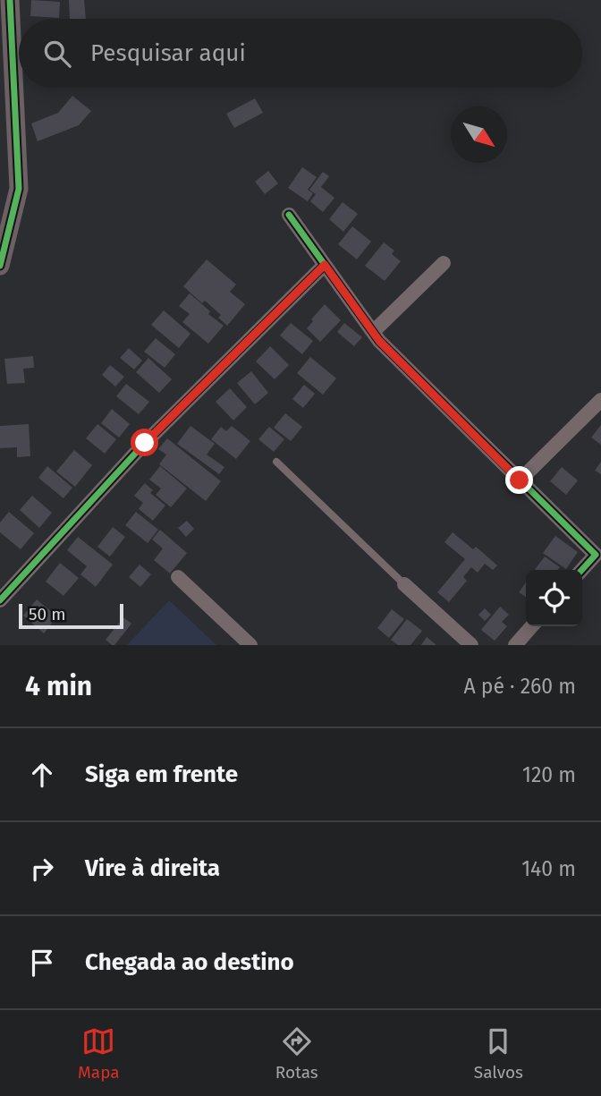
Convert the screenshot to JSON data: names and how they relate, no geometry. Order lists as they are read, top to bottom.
{
  "scale_bar": "50 m",
  "north": "bottom right",
  "page": {
    "search": "Pesquisar aqui",
    "scale": "50 m",
    "heading": ["4 min", "A pé · 260 m"],
    "list": [
      ["Siga em frente", "120 m"],
      ["Vire à direita", "140 m"],
      "Chegada ao destino"
    ],
    "nav": ["Mapa", "Rotas", "Salvos"]
  }
}
